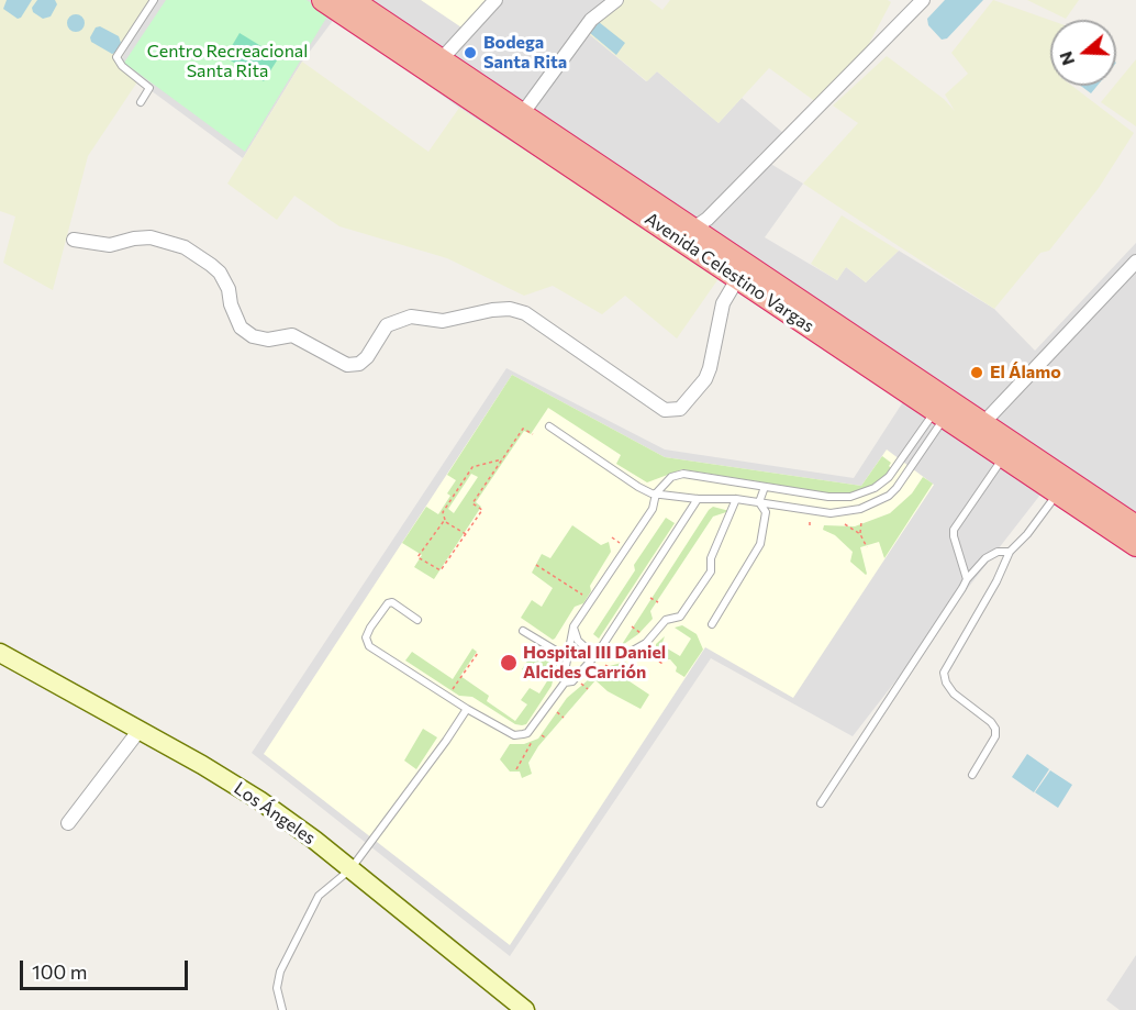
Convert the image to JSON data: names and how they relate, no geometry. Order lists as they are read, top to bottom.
{
  "streets": {
    "highway": ["Avenida Celestino Vargas"],
    "main road": ["Los Ángeles"]
  },
  "parks": ["Centro Recreacional Santa Rita"],
  "places": ["Bodega Santa Rita", "El Álamo", "Hospital III Daniel Alcides Carrión"],
  "scale_bar": "100 m",
  "north": "left"
}
